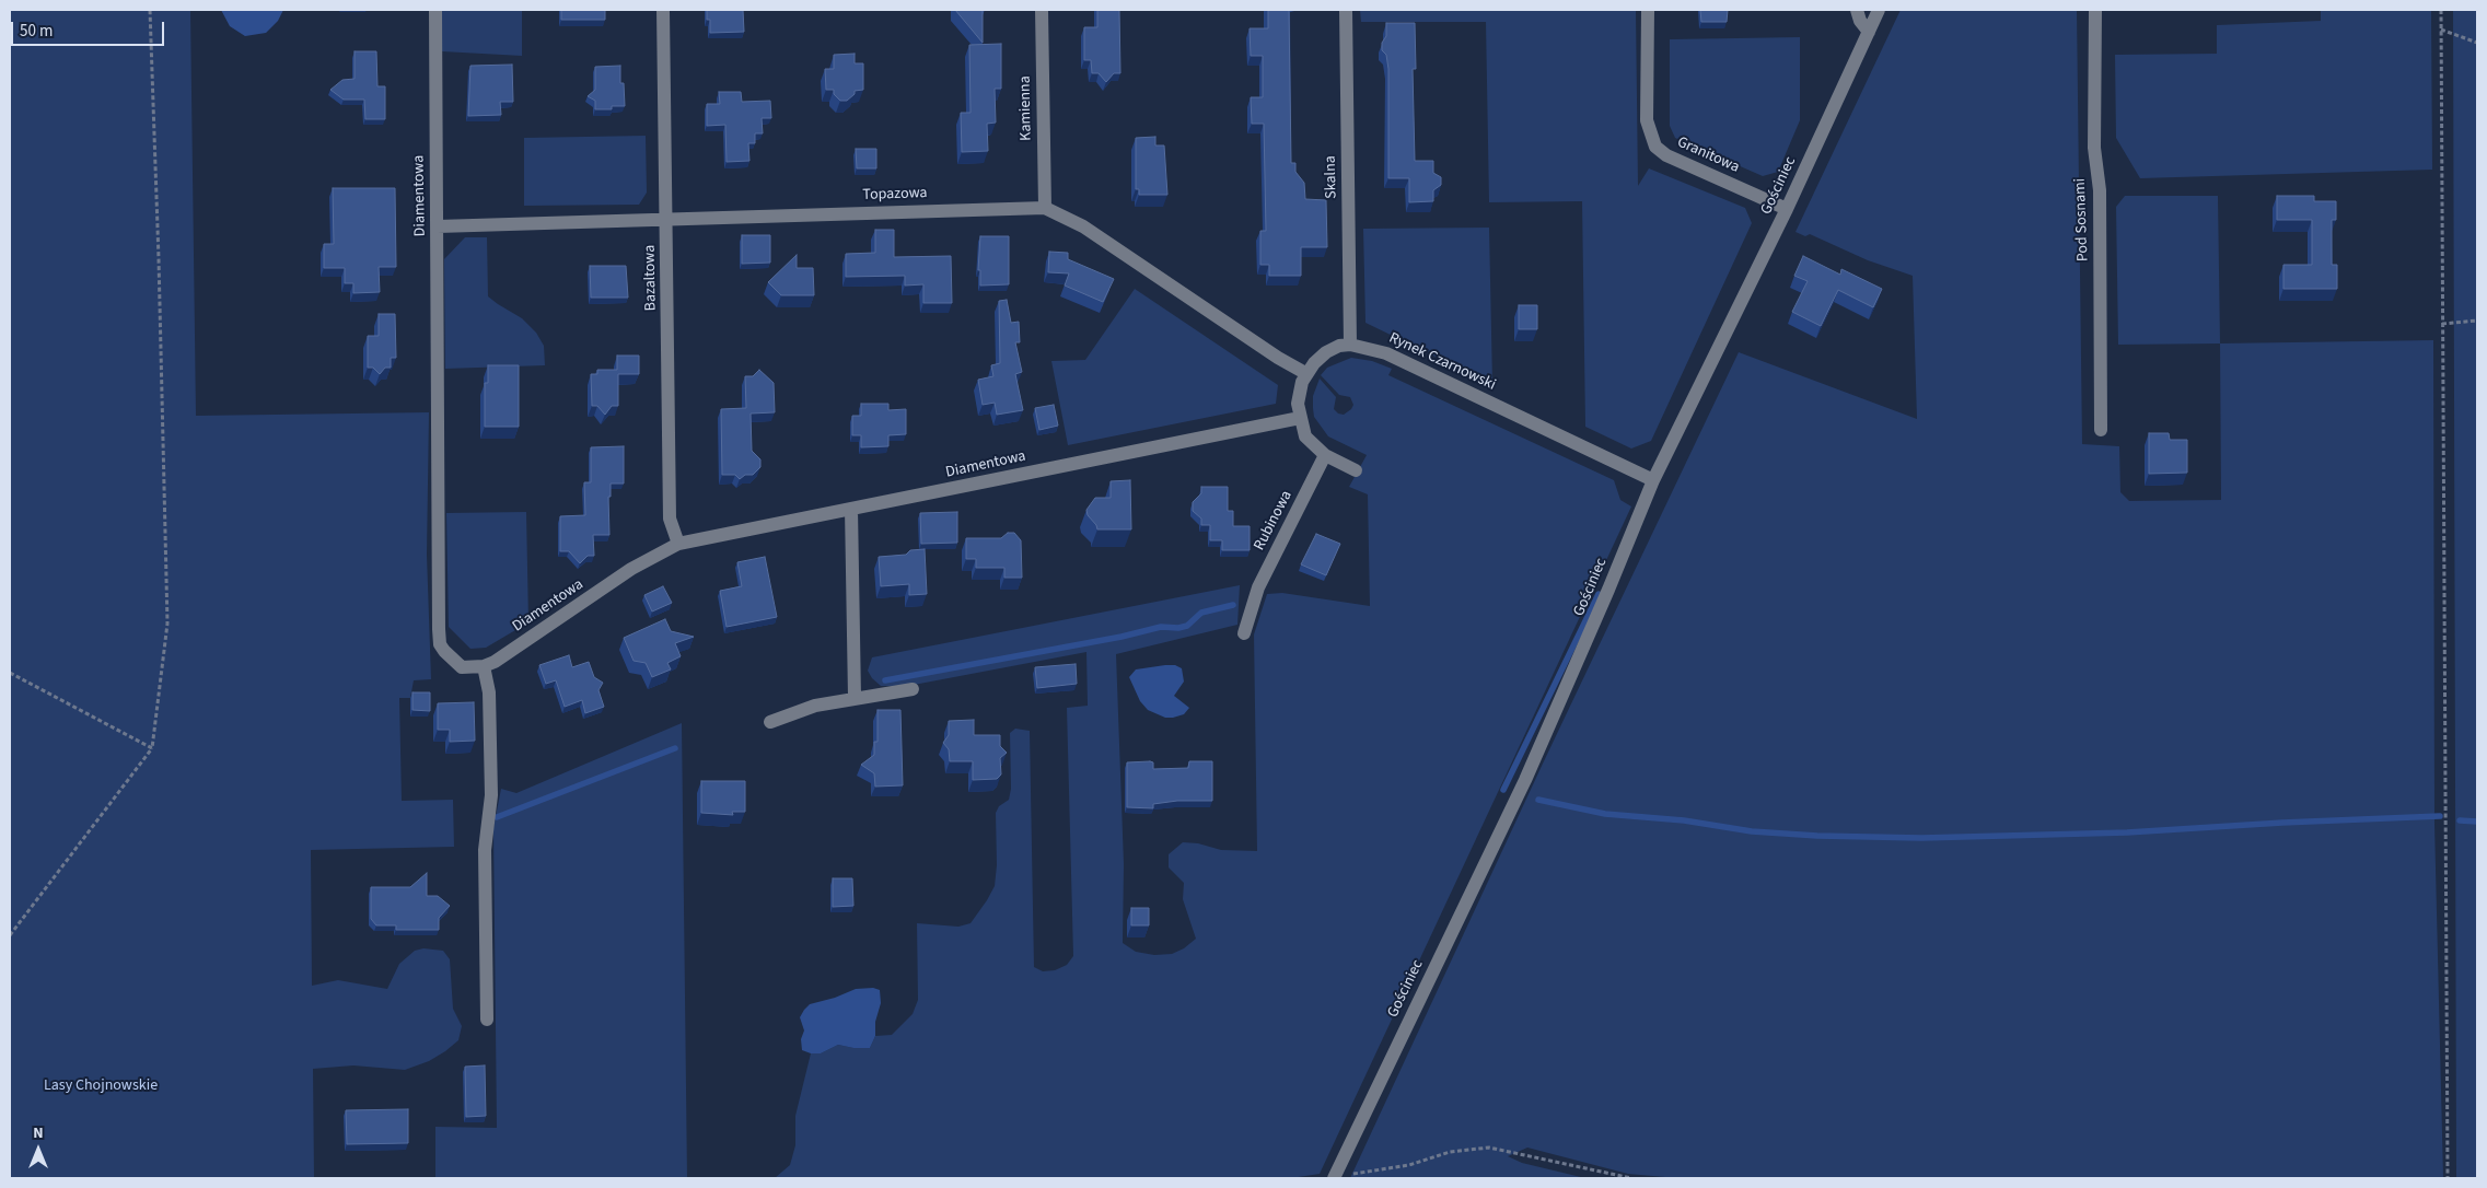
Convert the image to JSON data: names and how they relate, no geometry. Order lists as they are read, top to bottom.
{
  "streets": {
    "street": [
      "Kamienna",
      "Granitowa",
      "Skalna",
      "Gościniec",
      "Topazowa",
      "Diamentowa",
      "Pod Sosnami",
      "Bazaltowa",
      "Rynek Czarnowski",
      "Rubinowa"
    ]
  },
  "crossings": [
    ["Kamienna", "Topazowa"],
    ["Granitowa", "Gościniec"],
    ["Skalna", "Rynek Czarnowski"],
    ["Gościniec", "Rynek Czarnowski"],
    ["Topazowa", "Diamentowa"],
    ["Topazowa", "Bazaltowa"],
    ["Diamentowa", "Bazaltowa"]
  ],
  "parks": ["Lasy Chojnowskie"],
  "scale_bar": "50 m",
  "north": "top"
}
